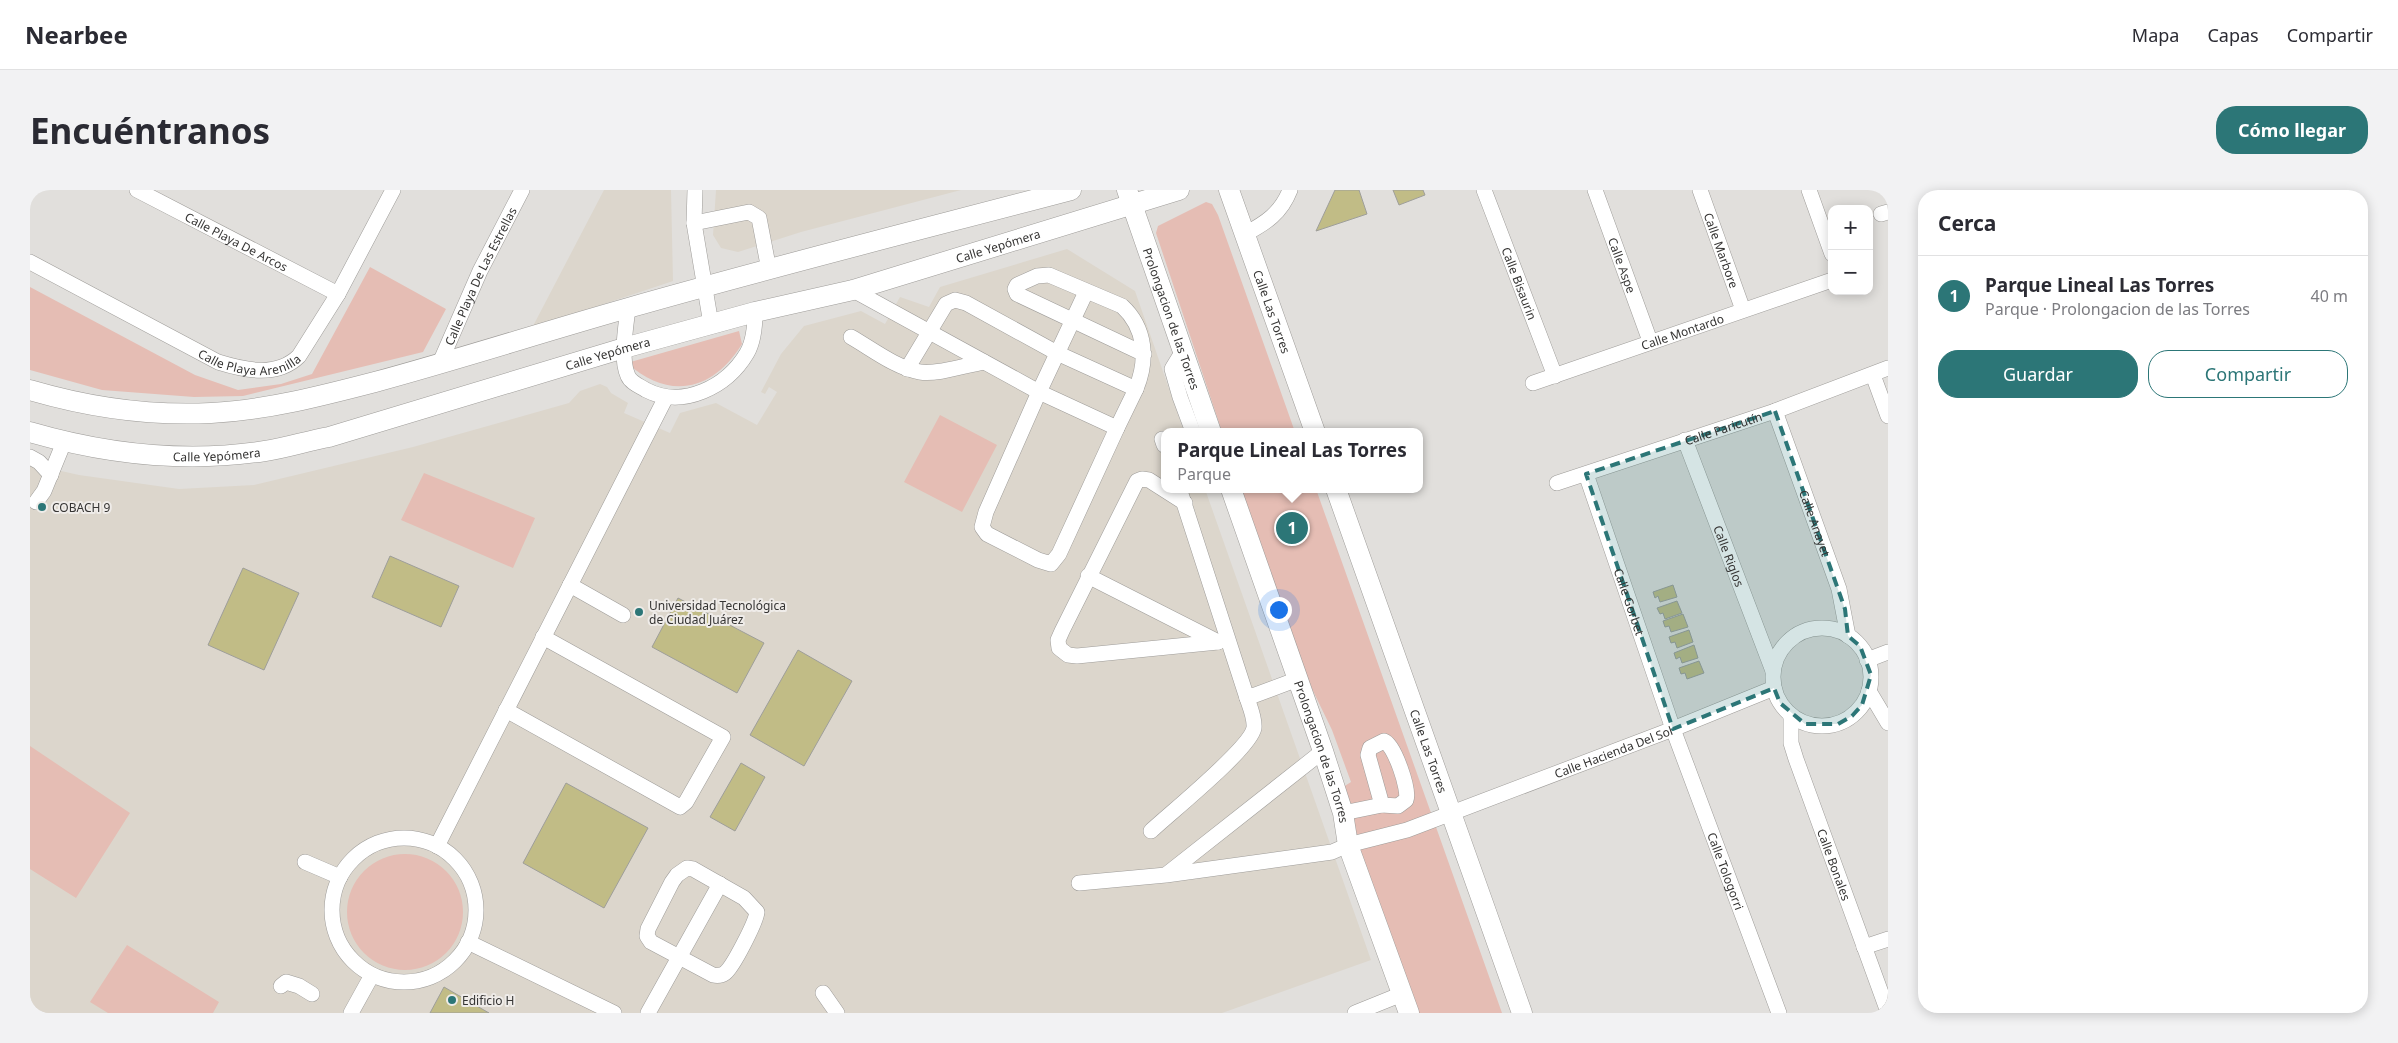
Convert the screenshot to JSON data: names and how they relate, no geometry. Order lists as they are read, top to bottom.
{
  "streets": {
    "main road": ["Calle Yepómera", "Calle Las Torres", "Prolongacion de las Torres"],
    "street": [
      "Calle Playa De Arcos",
      "Calle Marbore",
      "Calle Aspe",
      "Calle Playa De Las Estrellas",
      "Calle Bisaurin",
      "Calle Montardo",
      "Calle Playa Arenilla",
      "Calle Paricutín",
      "Calle Anayet",
      "Calle Riglos",
      "Calle Gorbet",
      "Calle Hacienda Del Sol",
      "Calle Bonales",
      "Calle Tologorri"
    ]
  },
  "crossings": [
    ["Calle Playa De Arcos", "Calle Playa Arenilla"],
    ["Calle Yepómera", "Prolongacion de las Torres"],
    ["Calle Marbore", "Calle Montardo"],
    ["Calle Aspe", "Calle Montardo"],
    ["Calle Bisaurin", "Calle Montardo"],
    ["Calle Las Torres", "Calle Hacienda Del Sol"],
    ["Prolongacion de las Torres", "Calle Hacienda Del Sol"],
    ["Calle Paricutín", "Calle Anayet"],
    ["Calle Paricutín", "Calle Riglos"],
    ["Calle Paricutín", "Calle Gorbet"],
    ["Calle Anayet", "Calle Riglos"],
    ["Calle Anayet", "Calle Hacienda Del Sol"],
    ["Calle Anayet", "Calle Bonales"],
    ["Calle Riglos", "Calle Hacienda Del Sol"],
    ["Calle Riglos", "Calle Bonales"],
    ["Calle Gorbet", "Calle Hacienda Del Sol"],
    ["Calle Gorbet", "Calle Tologorri"],
    ["Calle Hacienda Del Sol", "Calle Bonales"],
    ["Calle Hacienda Del Sol", "Calle Tologorri"]
  ],
  "places": ["COBACH 9", "Universidad Tecnológica de Ciudad Juárez", "Edificio H"],
  "page": {
    "header": "Nearbee",
    "nav": ["Mapa", "Capas", "Compartir"],
    "buttons": [
      "Cómo llegar",
      ["Guardar", "Compartir"]
    ],
    "title": "Encuéntranos",
    "heading": "Cerca",
    "map_buttons": ["+", "−"],
    "list": [
      {
        "mark": "1",
        "name": "Parque Lineal Las Torres",
        "note": "Parque · Prolongacion de las Torres",
        "value": "40 m"
      }
    ],
    "popup": ["Parque Lineal Las Torres", "Parque"],
    "pins": "1"
  }
}
